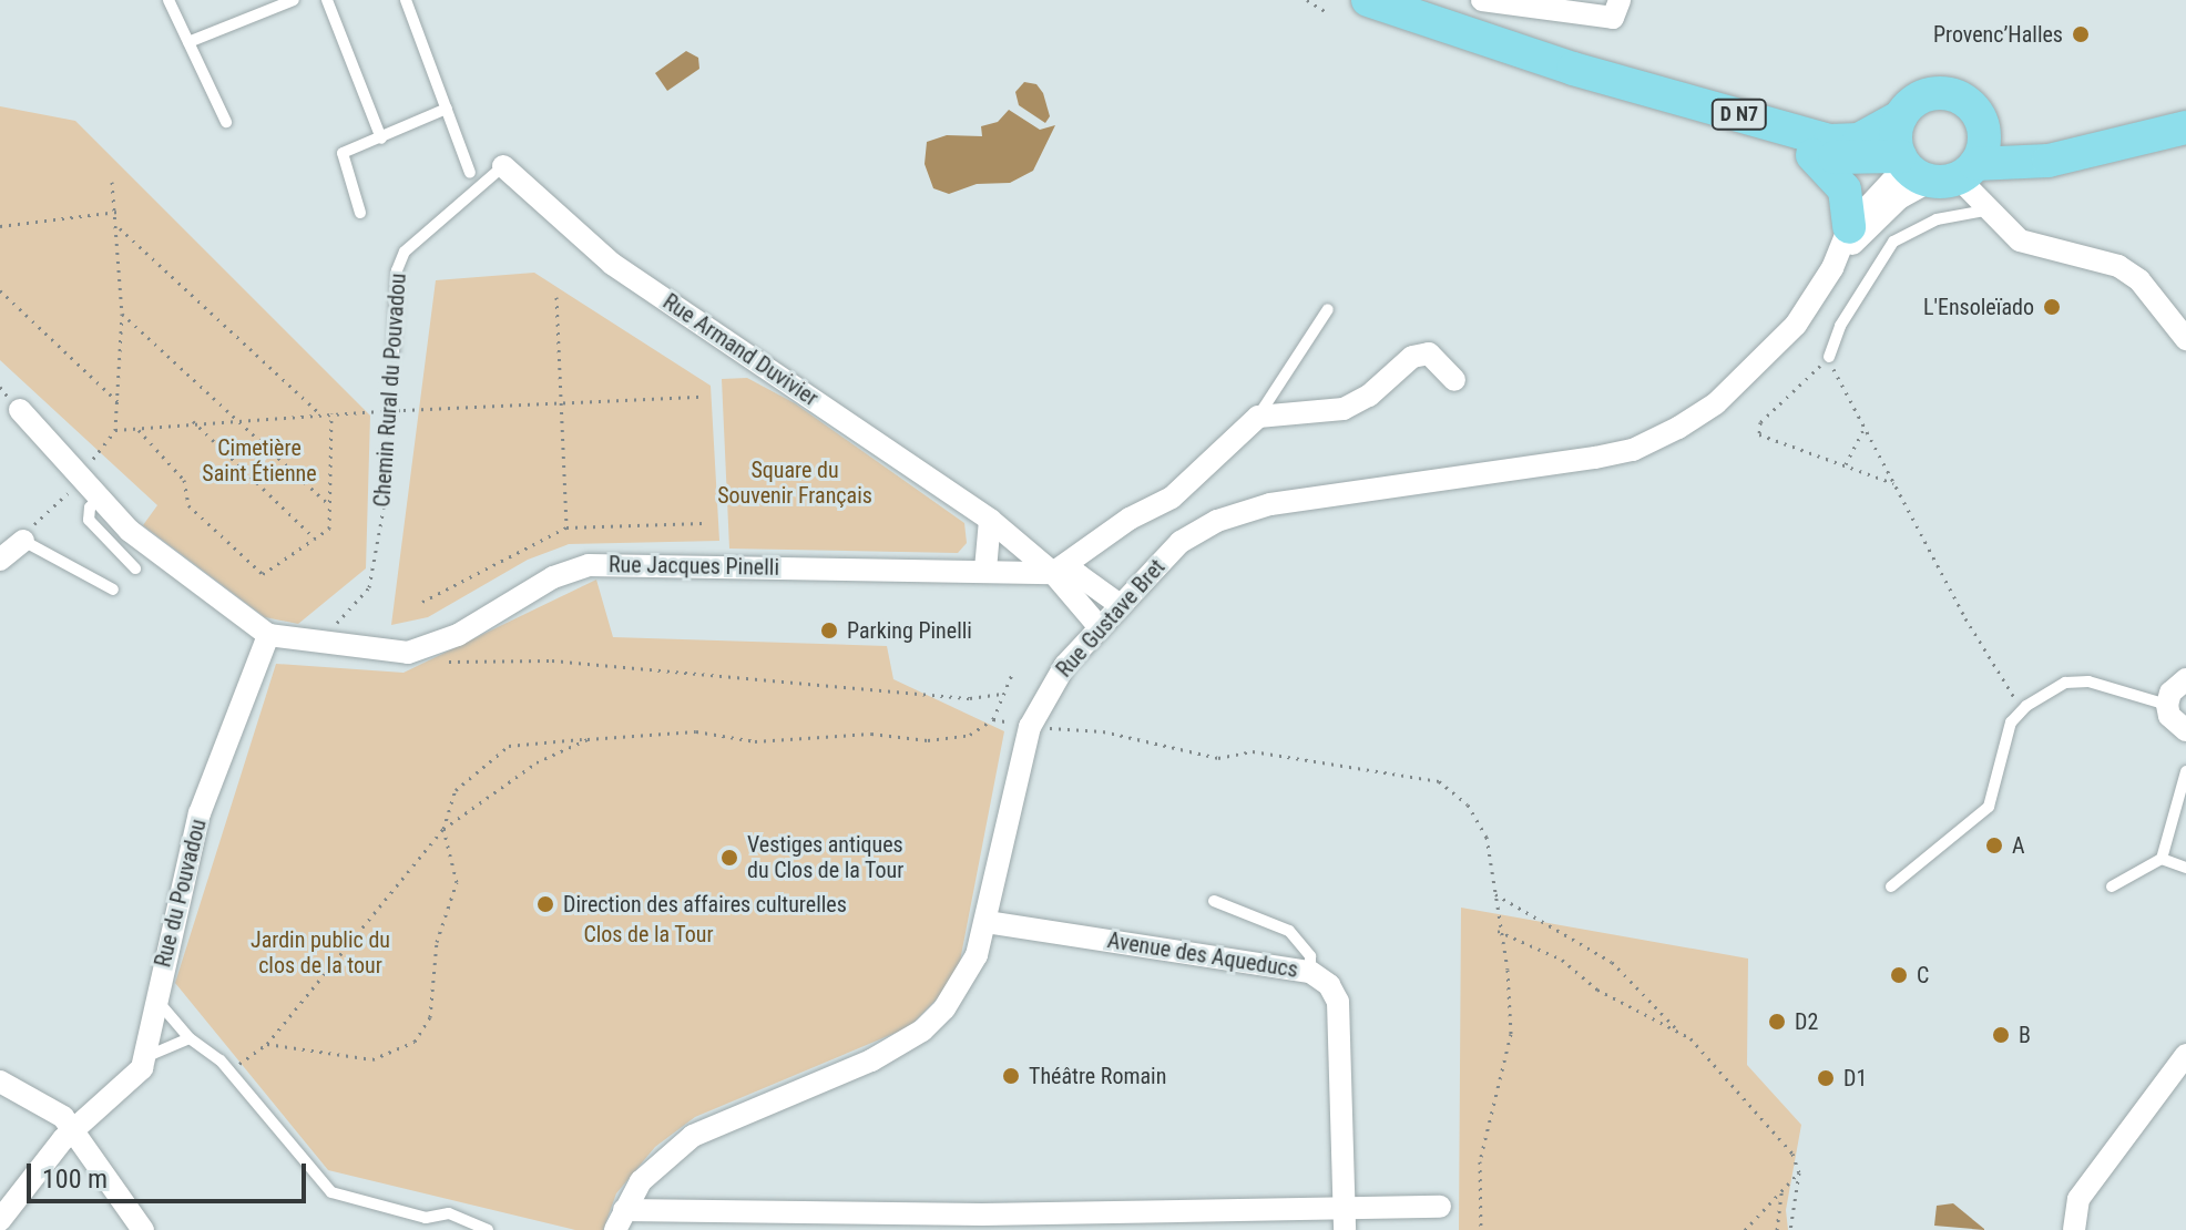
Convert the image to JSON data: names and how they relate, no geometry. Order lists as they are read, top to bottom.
{
  "streets": {
    "main road": ["D N7"],
    "street": [
      "Rue Armand Duvivier",
      "Rue Jacques Pinelli",
      "Rue Gustave Bret",
      "Rue du Pouvadou",
      "Avenue des Aqueducs"
    ],
    "lane": ["Chemin Rural du Pouvadou"]
  },
  "crossings": [
    ["D N7", "Rue Gustave Bret"],
    ["Rue Armand Duvivier", "Chemin Rural du Pouvadou"],
    ["Rue Armand Duvivier", "Rue Jacques Pinelli"],
    ["Chemin Rural du Pouvadou", "Rue Jacques Pinelli"],
    ["Rue Jacques Pinelli", "Rue Gustave Bret"],
    ["Rue Jacques Pinelli", "Rue du Pouvadou"],
    ["Rue Gustave Bret", "Avenue des Aqueducs"]
  ],
  "parks": [
    "Cimetière Saint Étienne",
    "Square du Souvenir Français",
    "Clos de la Tour",
    "Jardin public du clos de la tour"
  ],
  "places": [
    "Provenc’Halles",
    "L'Ensoleïado",
    "Parking Pinelli",
    "A",
    "Vestiges antiques du Clos de la Tour",
    "Direction des affaires culturelles",
    "C",
    "D2",
    "B",
    "Théâtre Romain",
    "D1"
  ],
  "scale_bar": "100 m"
}
